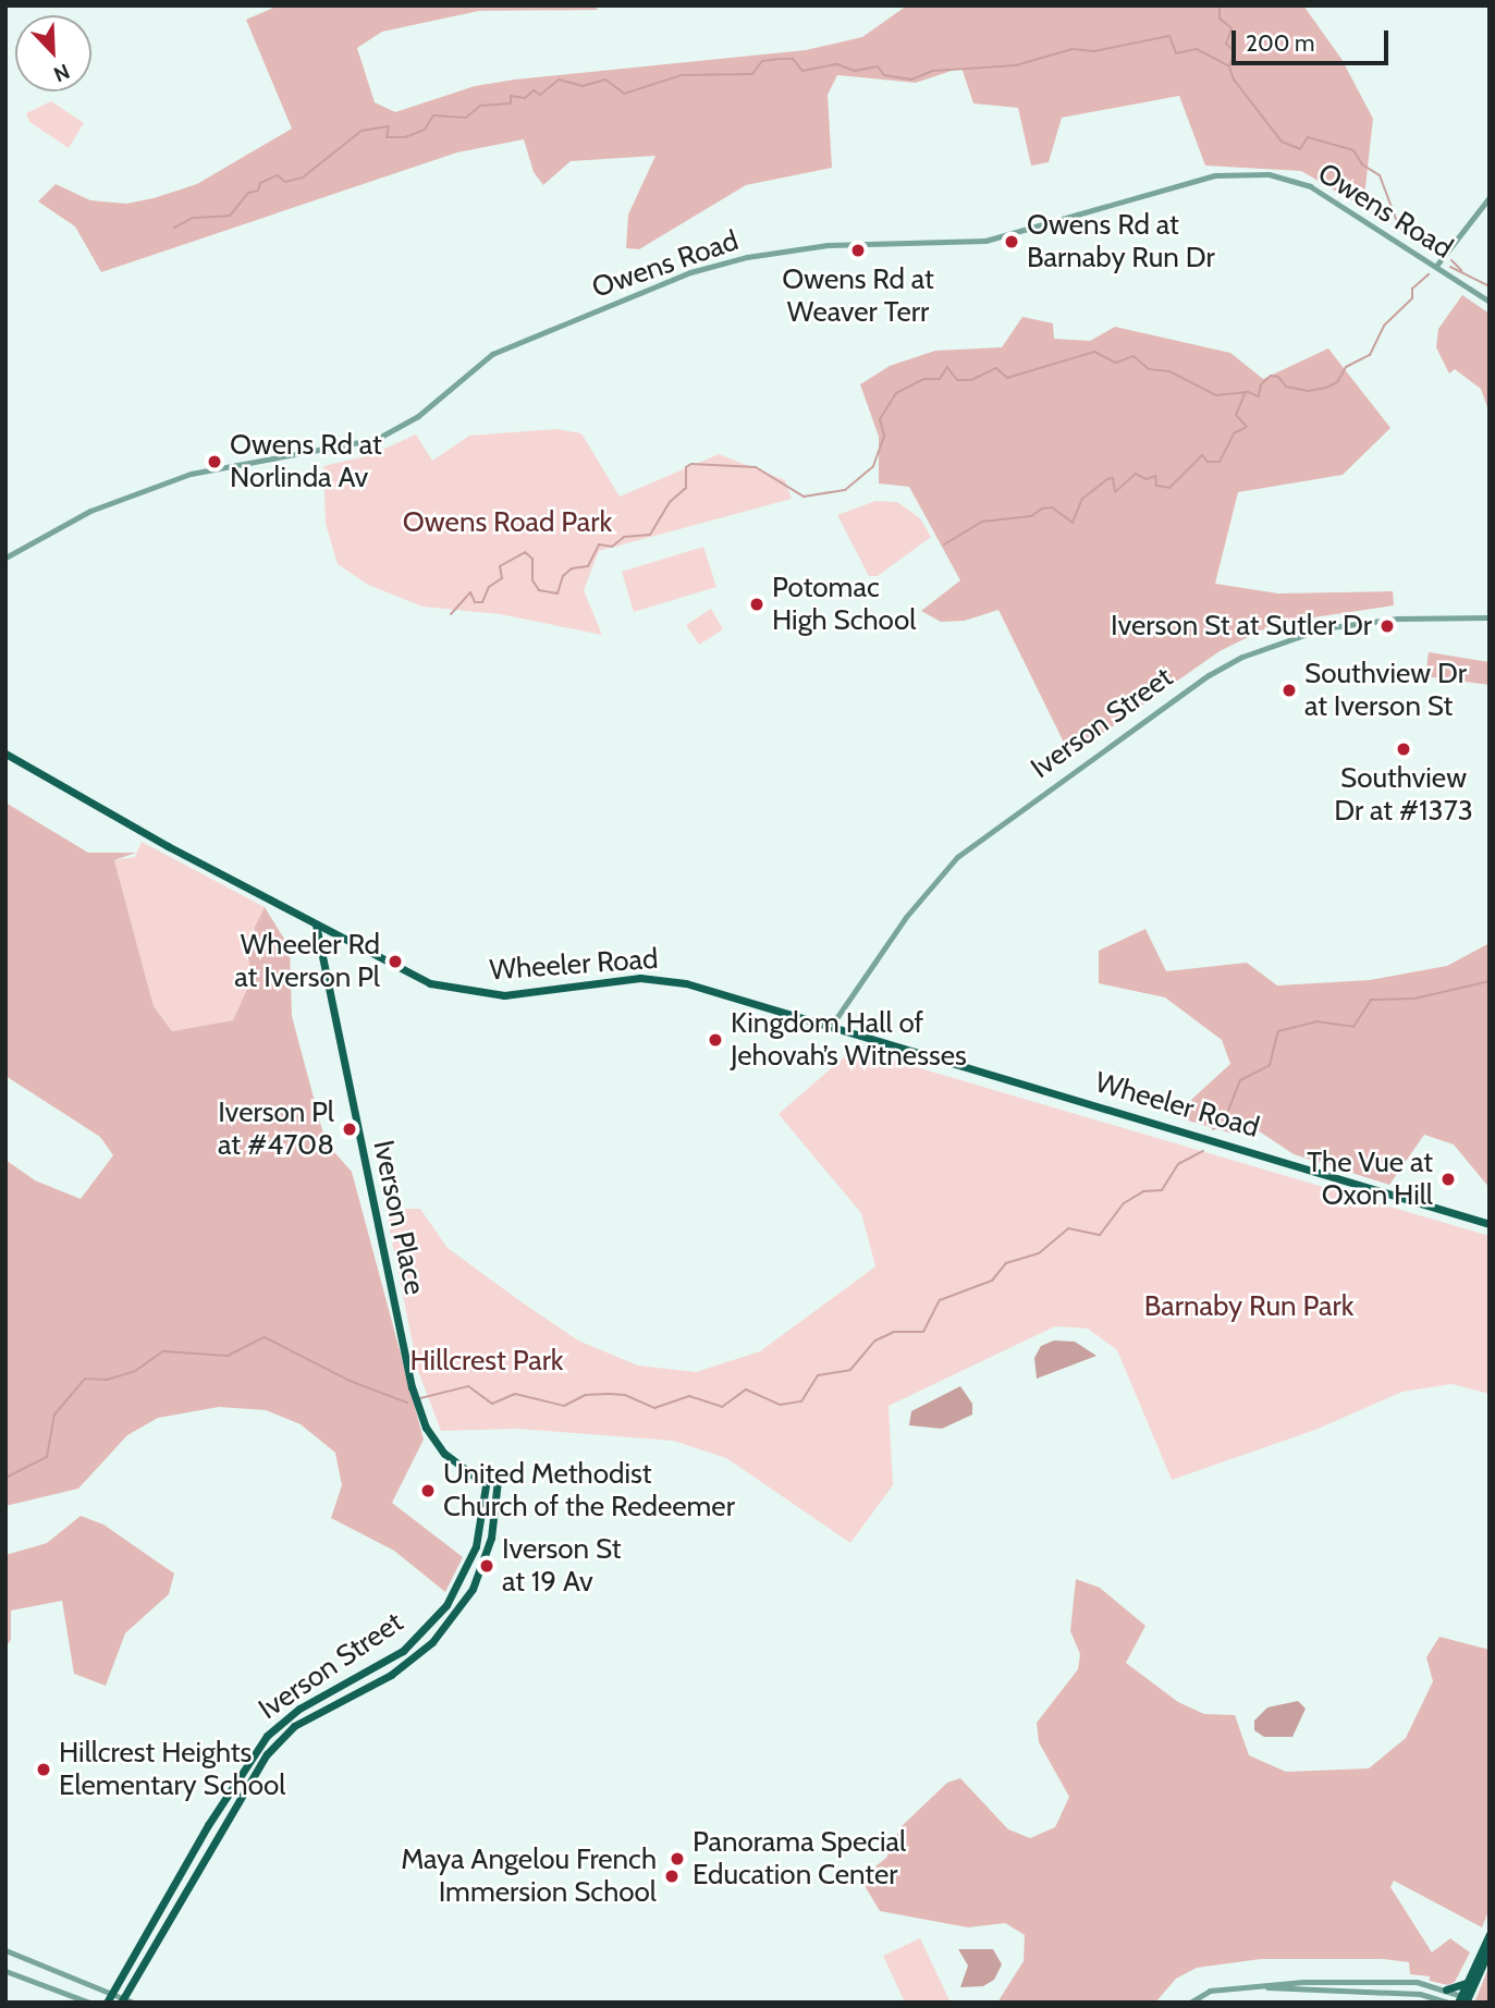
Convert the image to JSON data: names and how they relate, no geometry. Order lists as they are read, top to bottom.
{
  "streets": {
    "main road": ["Iverson Street", "Wheeler Road", "Iverson Place"],
    "street": ["Owens Road"]
  },
  "crossings": [
    ["Iverson Street", "Wheeler Road"],
    ["Iverson Street", "Iverson Place"],
    ["Wheeler Road", "Iverson Place"]
  ],
  "parks": ["Owens Road Park", "Barnaby Run Park", "Hillcrest Park"],
  "places": [
    "Owens Rd at Barnaby Run Dr",
    "Owens Rd at Weaver Terr",
    "Owens Rd at Norlinda Av",
    "Potomac High School",
    "Iverson St at Sutler Dr",
    "Southview Dr at Iverson St",
    "Southview Dr at #1373",
    "Wheeler Rd at Iverson Pl",
    "Kingdom Hall of Jehovah’s Witnesses",
    "Iverson Pl at #4708",
    "The Vue at Oxon Hill",
    "United Methodist Church of the Redeemer",
    "Iverson St at 19 Av",
    "Hillcrest Heights Elementary School",
    "Panorama Special Education Center",
    "Maya Angelou French Immersion School"
  ],
  "scale_bar": "200 m",
  "north": "bottom right"
}
